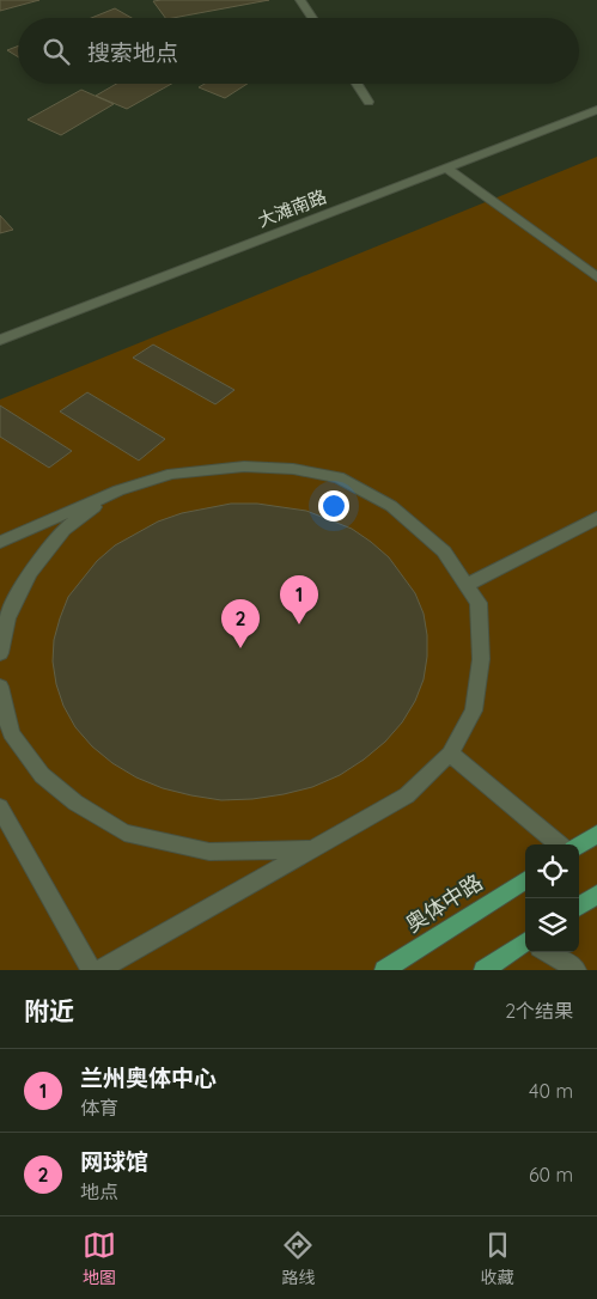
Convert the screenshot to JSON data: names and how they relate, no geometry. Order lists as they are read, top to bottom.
{
  "streets": {
    "main road": ["奥体中路"],
    "street": ["大滩南路"]
  },
  "page": {
    "search": "搜索地点",
    "pins": ["1", "2"],
    "heading": ["附近", "2个结果"],
    "list": [
      {
        "mark": "1",
        "name": "兰州奥体中心",
        "note": "体育",
        "value": "40 m"
      },
      {
        "mark": "2",
        "name": "网球馆",
        "note": "地点",
        "value": "60 m"
      }
    ],
    "nav": ["地图", "路线", "收藏"]
  }
}
